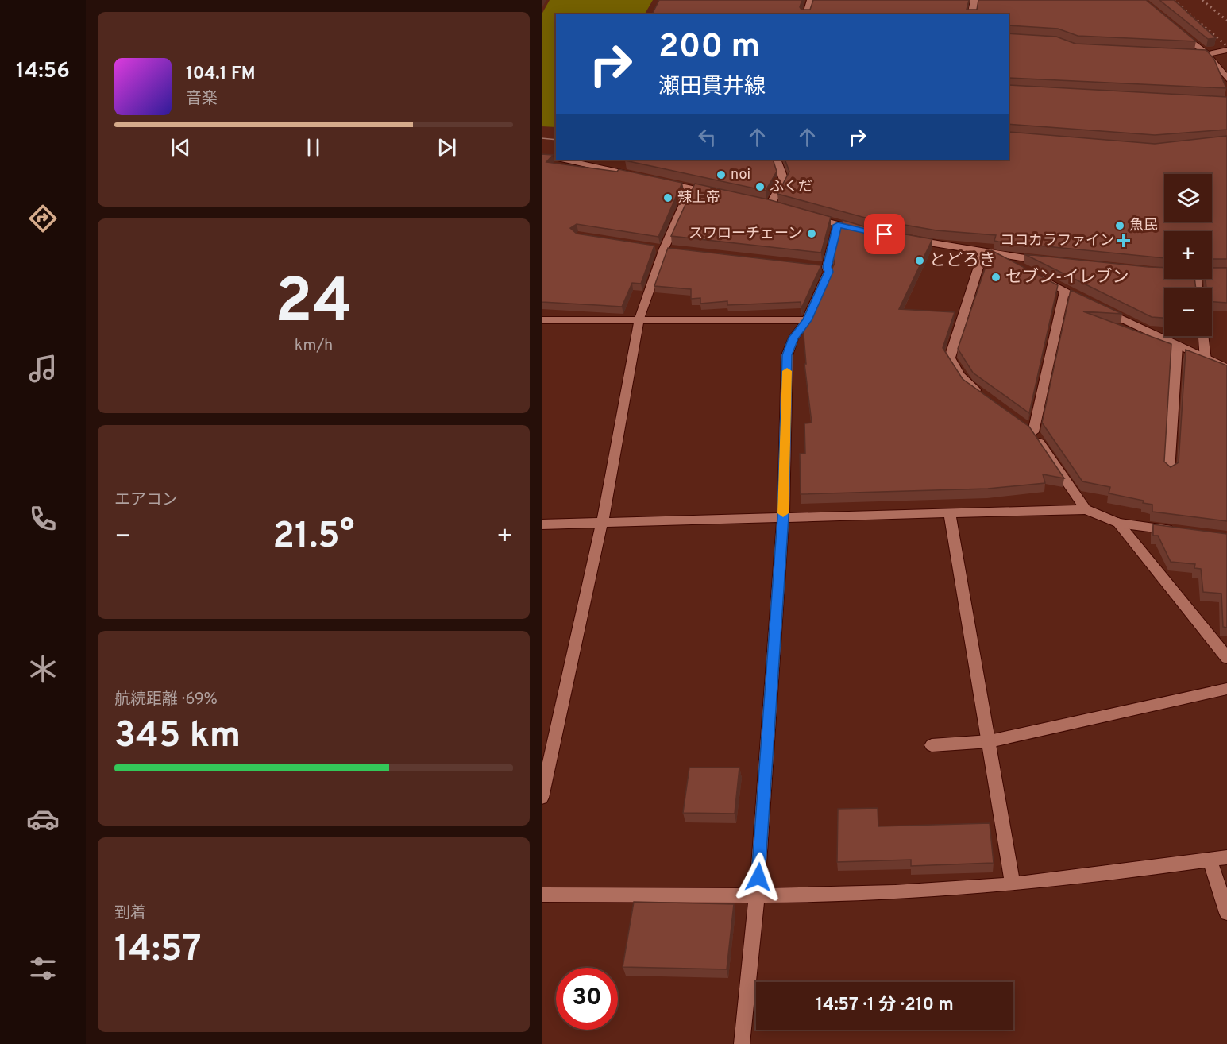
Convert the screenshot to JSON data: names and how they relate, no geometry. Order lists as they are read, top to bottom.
{
  "places": {
    "other": [
      "noi",
      "ふくだ",
      "辣上帝",
      "魚民",
      "スワローチェーン",
      "とどろき",
      "セブン-イレブン"
    ],
    "health": ["ココカラファイン"]
  },
  "page": {
    "tabs": "14:56",
    "turn": ["200 m", "瀬田貫井線"],
    "song": ["104.1 FM", "音楽"],
    "map_buttons": ["+", "−"],
    "tile": [
      ["24", "km/h"],
      "エアコン",
      ["航続距離 · 69%", "345 km"],
      ["到着", "14:57"]
    ],
    "heat": ["−", "21.5°", "+"],
    "limit": "30",
    "trip": "14:57 · 1 分 · 210 m"
  }
}
